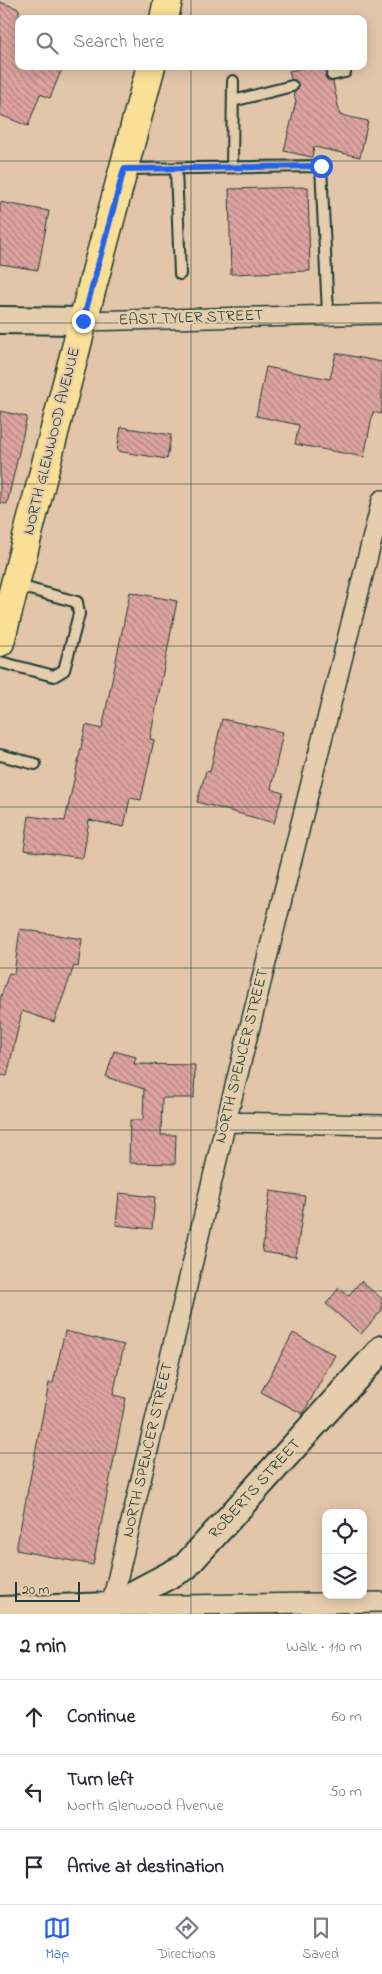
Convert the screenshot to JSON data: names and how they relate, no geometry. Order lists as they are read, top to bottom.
{
  "streets": {
    "main road": ["NORTH GLENWOOD AVENUE"],
    "street": ["EAST TYLER STREET", "NORTH SPENCER STREET", "ROBERTS STREET"]
  },
  "crossings": [
    ["EAST TYLER STREET", "NORTH GLENWOOD AVENUE"],
    ["NORTH SPENCER STREET", "ROBERTS STREET"]
  ],
  "scale_bar": "20 m",
  "page": {
    "search": "Search here",
    "scale": "20 m",
    "heading": ["2 min", "Walk · 110 m"],
    "list": [
      ["Continue", "60 m"],
      ["Turn left", "North Glenwood Avenue", "50 m"],
      "Arrive at destination"
    ],
    "nav": ["Map", "Directions", "Saved"]
  }
}
